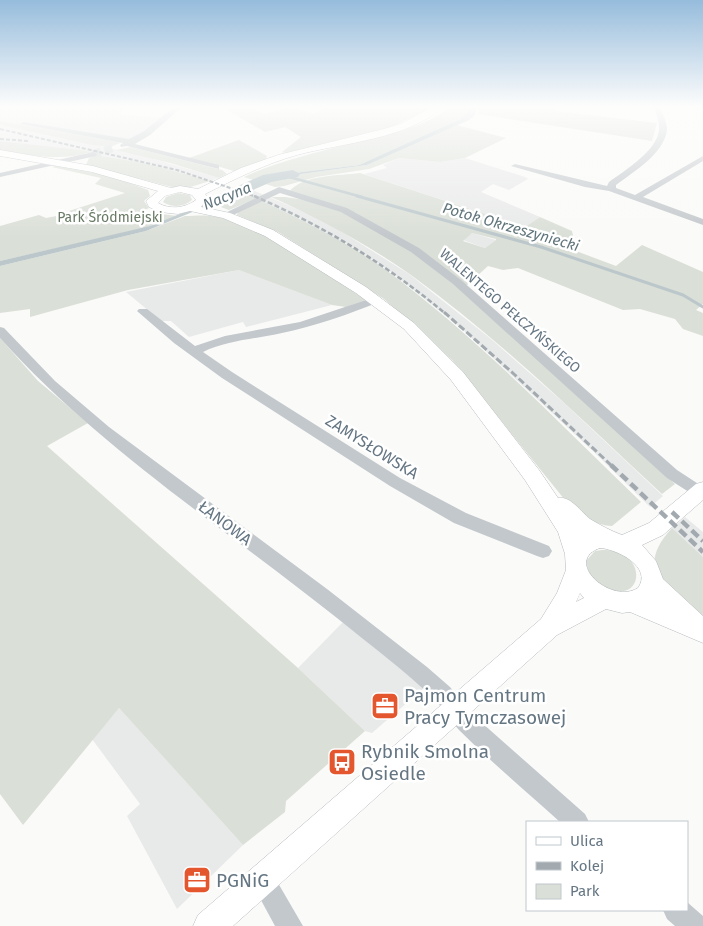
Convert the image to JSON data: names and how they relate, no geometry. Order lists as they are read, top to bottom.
{
  "streets": {
    "street": ["WALENTEGO PEŁCZYŃSKIEGO", "ZAMYSŁOWSKA", "ŁANOWA"]
  },
  "water": ["Nacyna", "Potok Okrzeszyniecki"],
  "parks": ["Park Śródmiejski"],
  "places": {
    "office": ["Pajmon Centrum Pracy Tymczasowej", "PGNiG"],
    "bus stop": ["Rybnik Smolna Osiedle"]
  },
  "legend": ["Ulica", "Kolej", "Park"]
}
